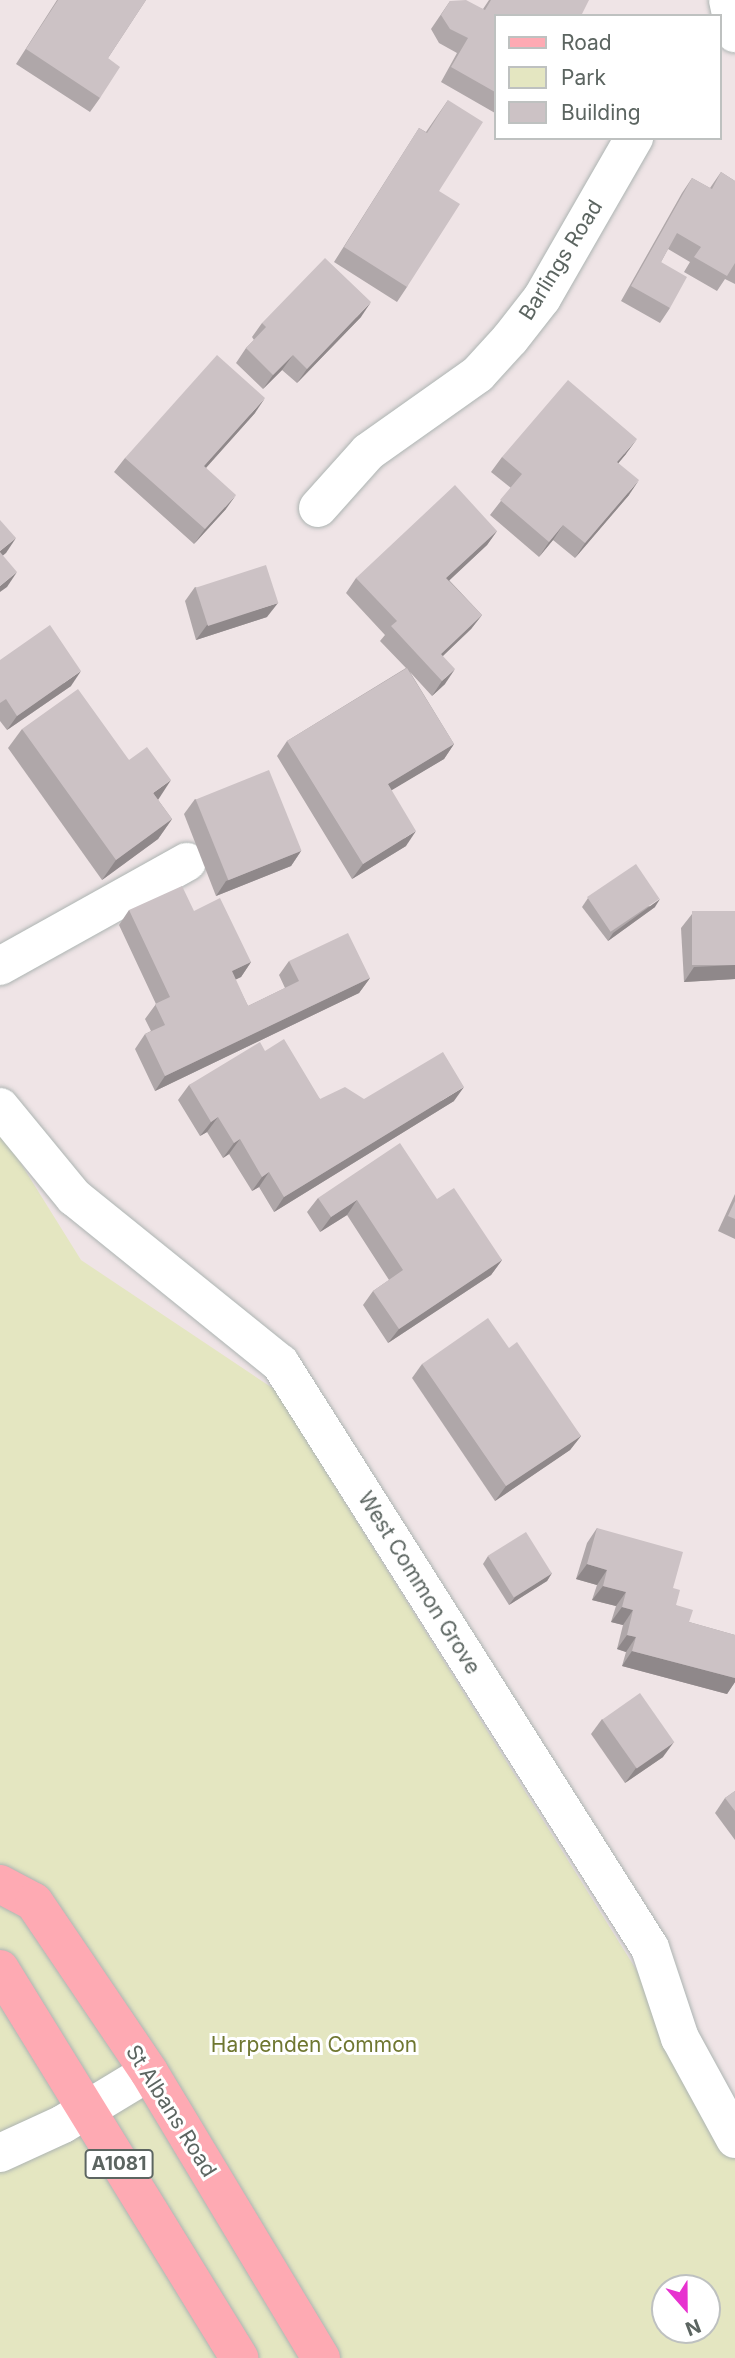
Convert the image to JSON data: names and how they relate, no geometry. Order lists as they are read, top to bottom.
{
  "streets": {
    "main road": ["St Albans Road", "A1081"],
    "street": ["Barlings Road", "West Common Grove"]
  },
  "parks": ["Harpenden Common"],
  "legend": ["Road", "Park", "Building"],
  "north": "bottom"
}
